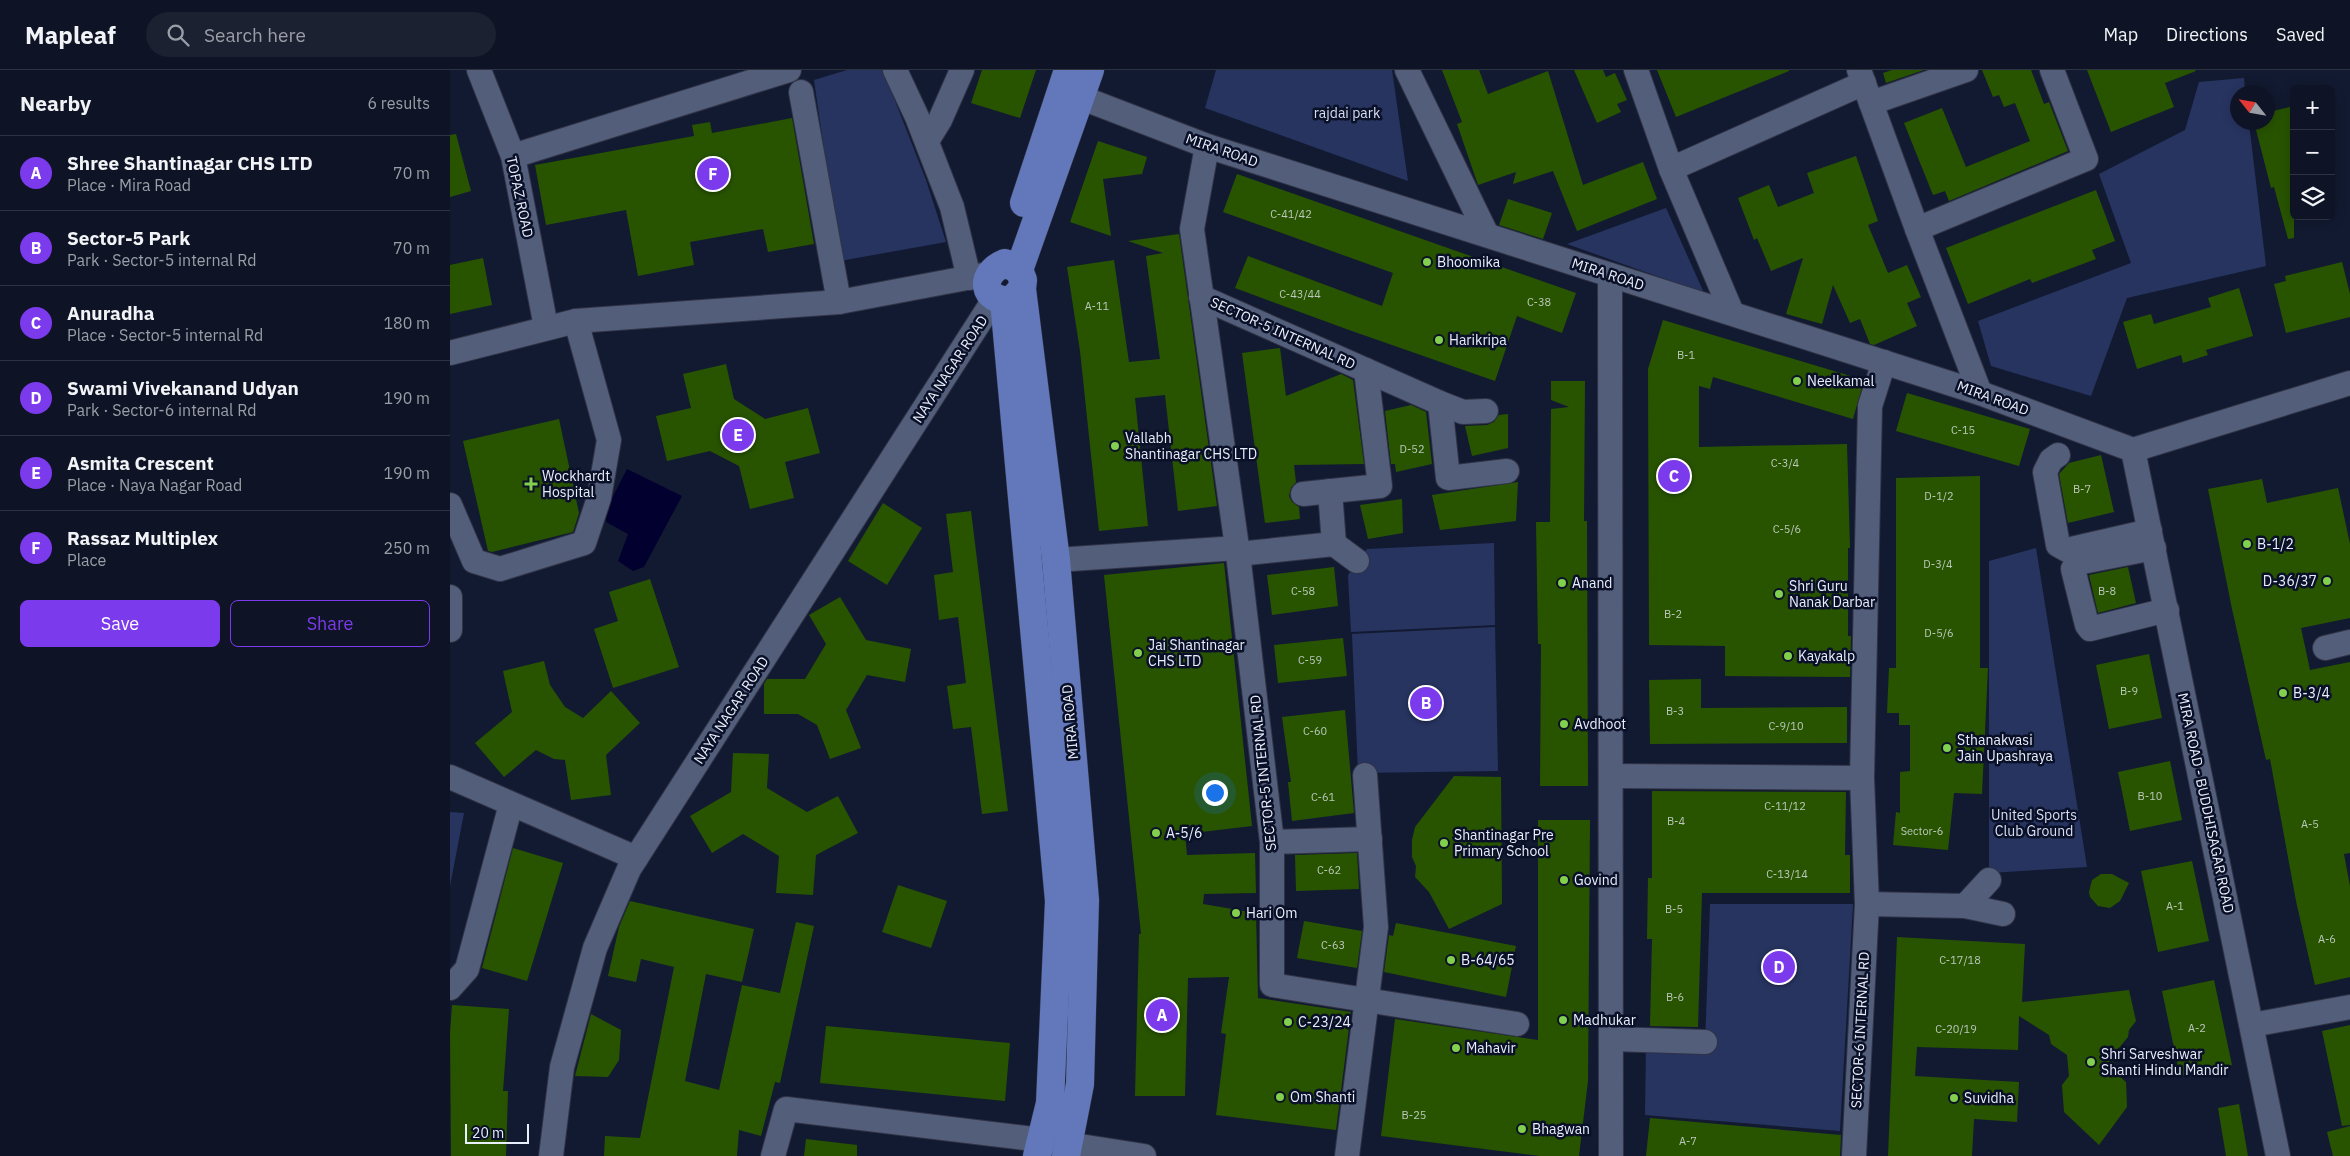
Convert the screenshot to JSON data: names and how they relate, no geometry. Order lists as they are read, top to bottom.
{
  "streets": {
    "main road": ["MIRA ROAD"],
    "street": [
      "TOPAZ ROAD",
      "SECTOR-5 INTERNAL RD",
      "NAYA NAGAR ROAD",
      "MIRA ROAD - BUDDHISAGAR ROAD",
      "SECTOR-6 INTERNAL RD"
    ]
  },
  "crossings": [
    ["MIRA ROAD", "SECTOR-5 INTERNAL RD"],
    ["MIRA ROAD", "NAYA NAGAR ROAD"],
    ["MIRA ROAD", "MIRA ROAD - BUDDHISAGAR ROAD"],
    ["MIRA ROAD", "SECTOR-6 INTERNAL RD"]
  ],
  "parks": ["rajdai park", "United Sports Club Ground"],
  "places": {
    "other": [
      "Bhoomika",
      "Harikripa",
      "Neelkamal",
      "Vallabh Shantinagar CHS LTD",
      "B-1/2",
      "D-36/37",
      "Anand",
      "Shri Guru Nanak Darbar",
      "Jai Shantinagar CHS LTD",
      "Kayakalp",
      "B-3/4",
      "Avdhoot",
      "Sthanakvasi Jain Upashraya",
      "A-5/6",
      "Shantinagar Pre Primary School",
      "Govind",
      "Hari Om",
      "B-64/65",
      "Madhukar",
      "C-23/24",
      "Mahavir",
      "Shri Sarveshwar Shanti Hindu Mandir",
      "Om Shanti",
      "Suvidha",
      "Bhagwan"
    ],
    "health": ["Wockhardt Hospital"]
  },
  "house_numbers": [
    "C-41/42",
    "C-43/44",
    "C-38",
    "A-11",
    "B-1",
    "C-15",
    "D-52",
    "C-3/4",
    "B-7",
    "D-1/2",
    "C-5/6",
    "D-3/4",
    "C-58",
    "B-8",
    "B-2",
    "D-5/6",
    "C-59",
    "B-9",
    "B-3",
    "C-9/10",
    "C-60",
    "B-10",
    "C-61",
    "C-11/12",
    "B-4",
    "A-5",
    "Sector-6",
    "C-62",
    "C-13/14",
    "A-1",
    "B-5",
    "A-6",
    "C-63",
    "C-17/18",
    "B-6",
    "A-2",
    "C-20/19",
    "B-25",
    "A-7"
  ],
  "scale_bar": "20 m",
  "north": "top left",
  "page": {
    "header": "Mapleaf",
    "search": "Search here",
    "nav": ["Map", "Directions", "Saved"],
    "heading": ["Nearby", "6 results"],
    "map_buttons": ["+", "−"],
    "list": [
      {
        "mark": "A",
        "name": "Shree Shantinagar CHS LTD",
        "note": "Place · Mira Road",
        "value": "70 m"
      },
      {
        "mark": "B",
        "name": "Sector-5 Park",
        "note": "Park · Sector-5 internal Rd",
        "value": "70 m"
      },
      {
        "mark": "C",
        "name": "Anuradha",
        "note": "Place · Sector-5 internal Rd",
        "value": "180 m"
      },
      {
        "mark": "D",
        "name": "Swami Vivekanand Udyan",
        "note": "Park · Sector-6 internal Rd",
        "value": "190 m"
      },
      {
        "mark": "E",
        "name": "Asmita Crescent",
        "note": "Place · Naya Nagar Road",
        "value": "190 m"
      },
      {
        "mark": "F",
        "name": "Rassaz Multiplex",
        "note": "Place",
        "value": "250 m"
      }
    ],
    "pins": [
      "F",
      "E",
      "C",
      "B",
      "D",
      "A"
    ],
    "buttons": ["Save", "Share"],
    "scale": "20 m"
  }
}
